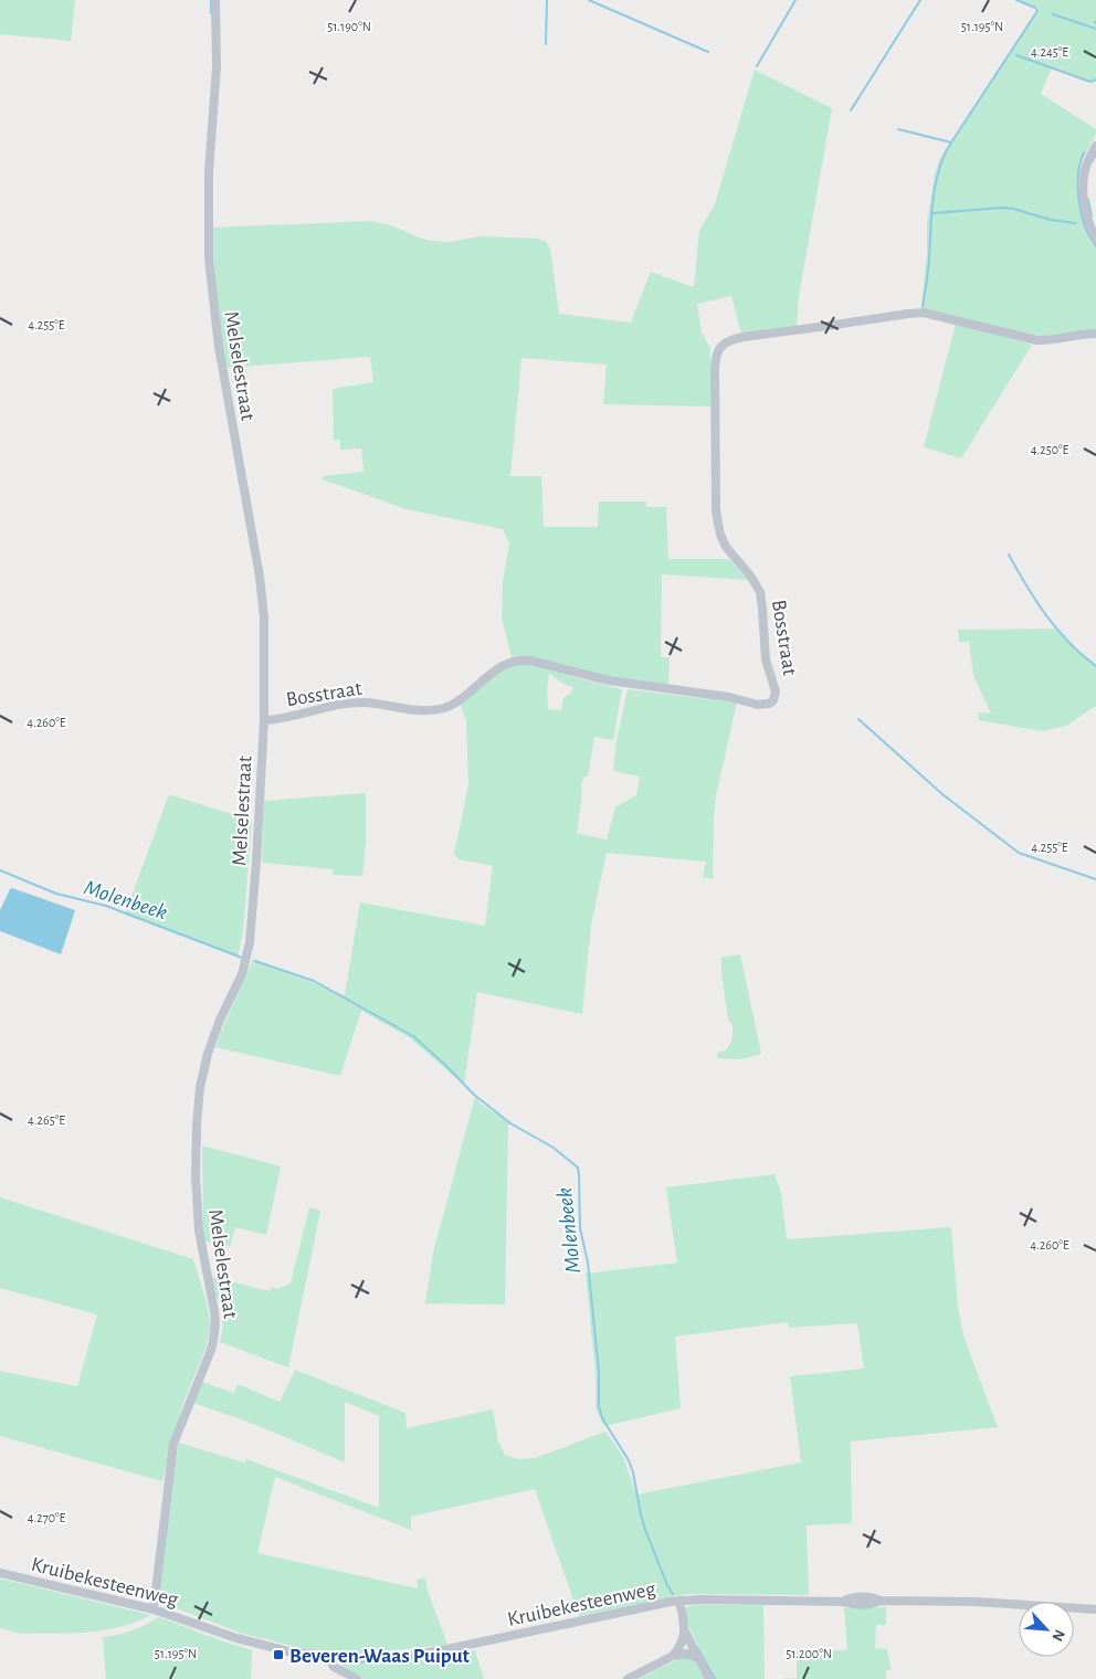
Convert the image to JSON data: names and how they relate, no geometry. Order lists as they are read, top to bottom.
{
  "streets": {
    "street": ["Melselestraat", "Bosstraat", "Kruibekesteenweg"]
  },
  "crossings": [
    ["Melselestraat", "Bosstraat"],
    ["Melselestraat", "Kruibekesteenweg"]
  ],
  "water": ["Molenbeek"],
  "places": {
    "transit": ["Beveren-Waas Puiput"]
  },
  "north": "bottom right",
  "coordinates": [
    "51.190°N",
    "51.195°N",
    "4.245°E",
    "4.255°E",
    "4.250°E",
    "4.260°E",
    "4.265°E",
    "4.270°E",
    "51.200°N"
  ]
}
